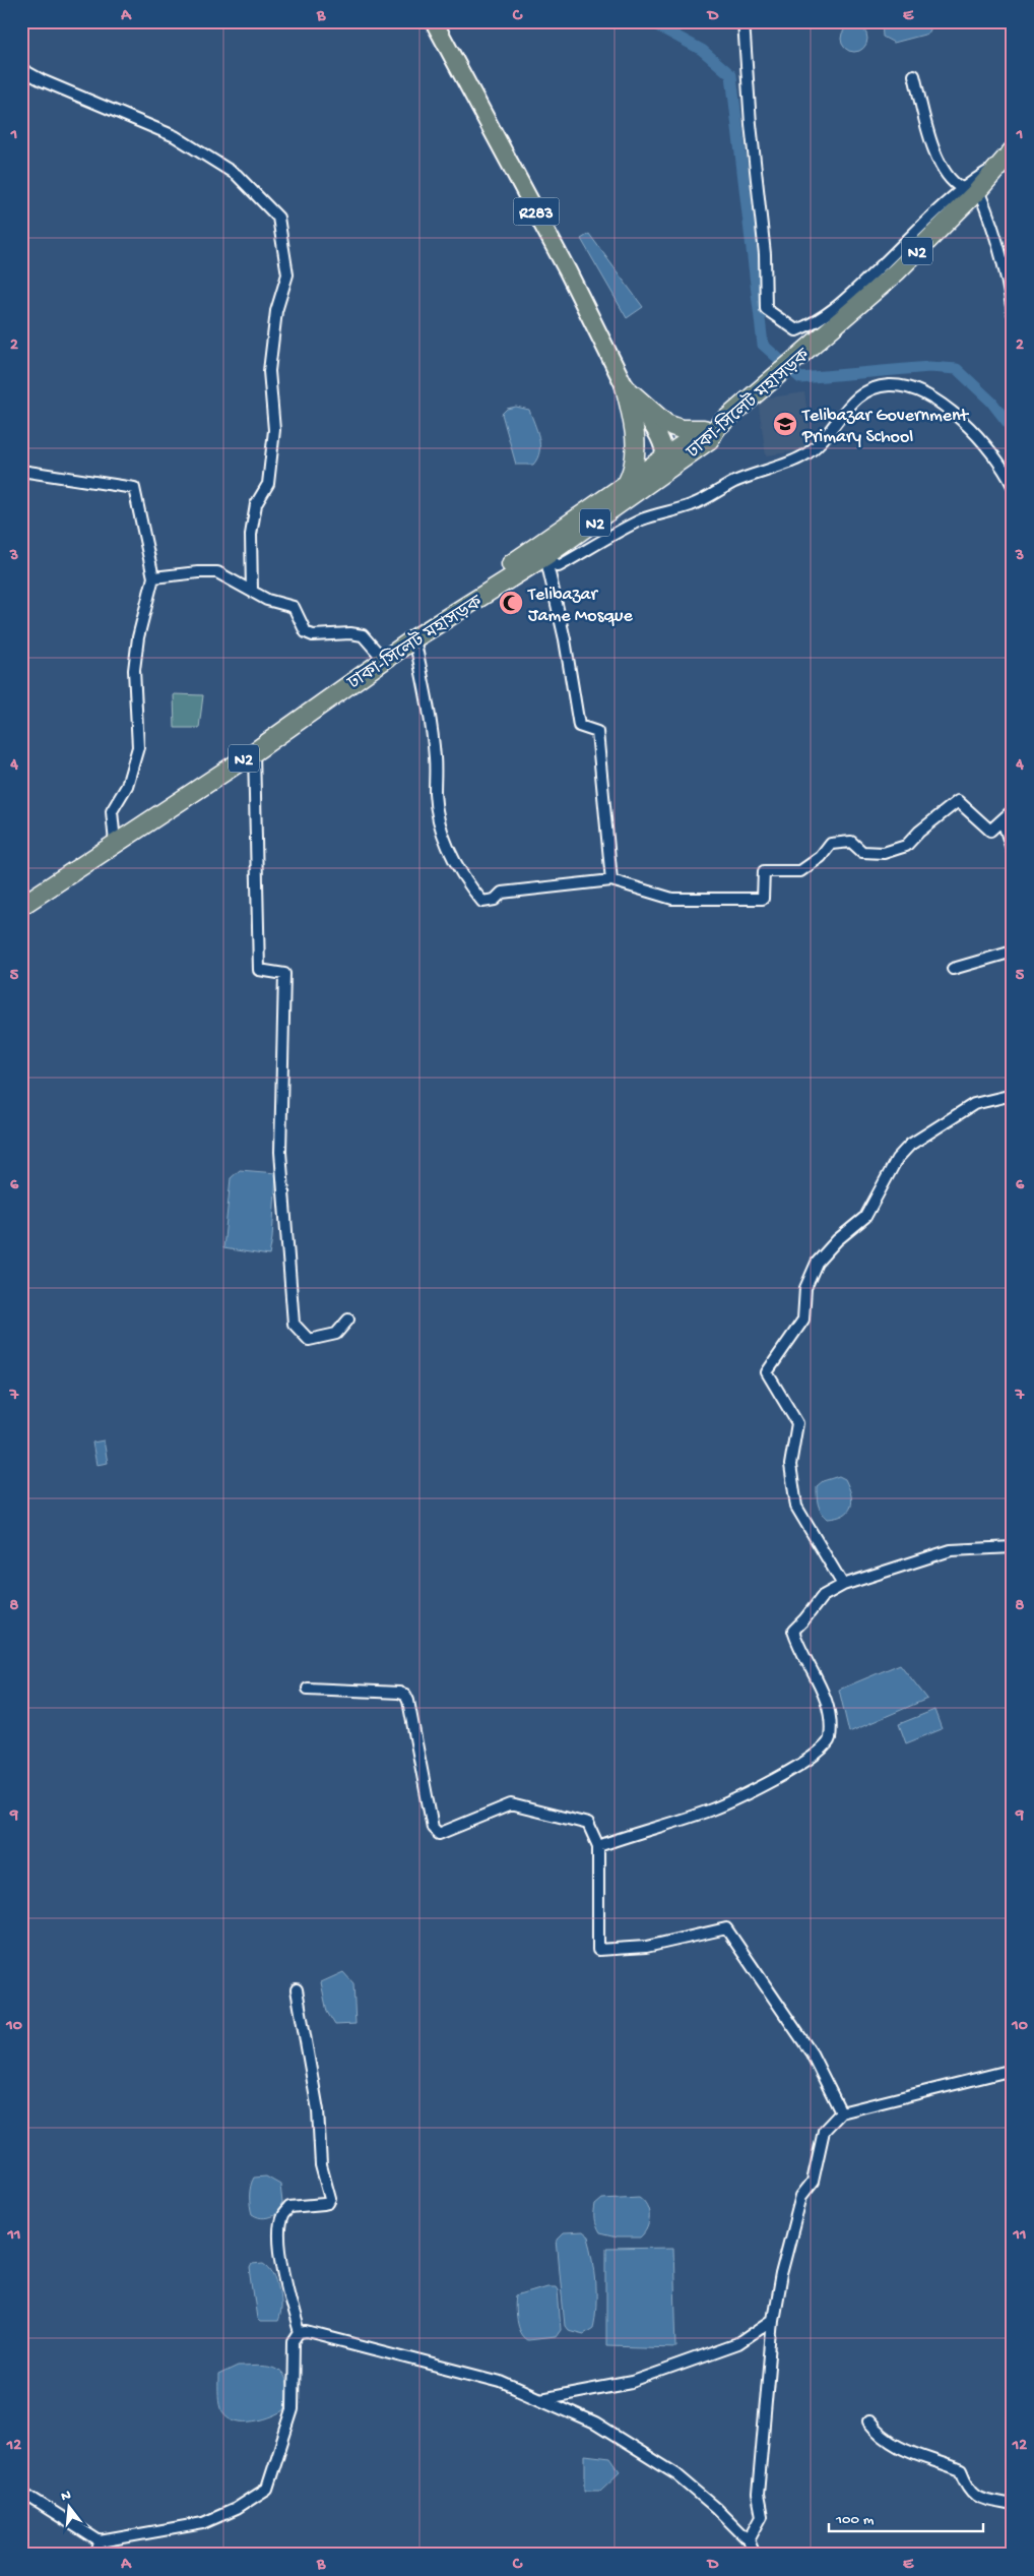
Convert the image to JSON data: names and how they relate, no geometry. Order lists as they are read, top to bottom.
{
  "streets": {
    "highway": ["R283", "N2", "ঢাকা-সিলেট মহাসড়ক"]
  },
  "crossings": [
    ["R283", "ঢাকা-সিলেট মহাসড়ক"]
  ],
  "places": {
    "school or university": ["Telibazar Government Primary School"],
    "mosque": ["Telibazar Jame Mosque"]
  },
  "scale_bar": "100 m",
  "north": "top",
  "grid": {
    "columns": [
      "A",
      "B",
      "C",
      "D",
      "E"
    ],
    "rows": [
      "1",
      "2",
      "3",
      "4",
      "5",
      "6",
      "7",
      "8",
      "9",
      "10",
      "11",
      "12"
    ]
  }
}
